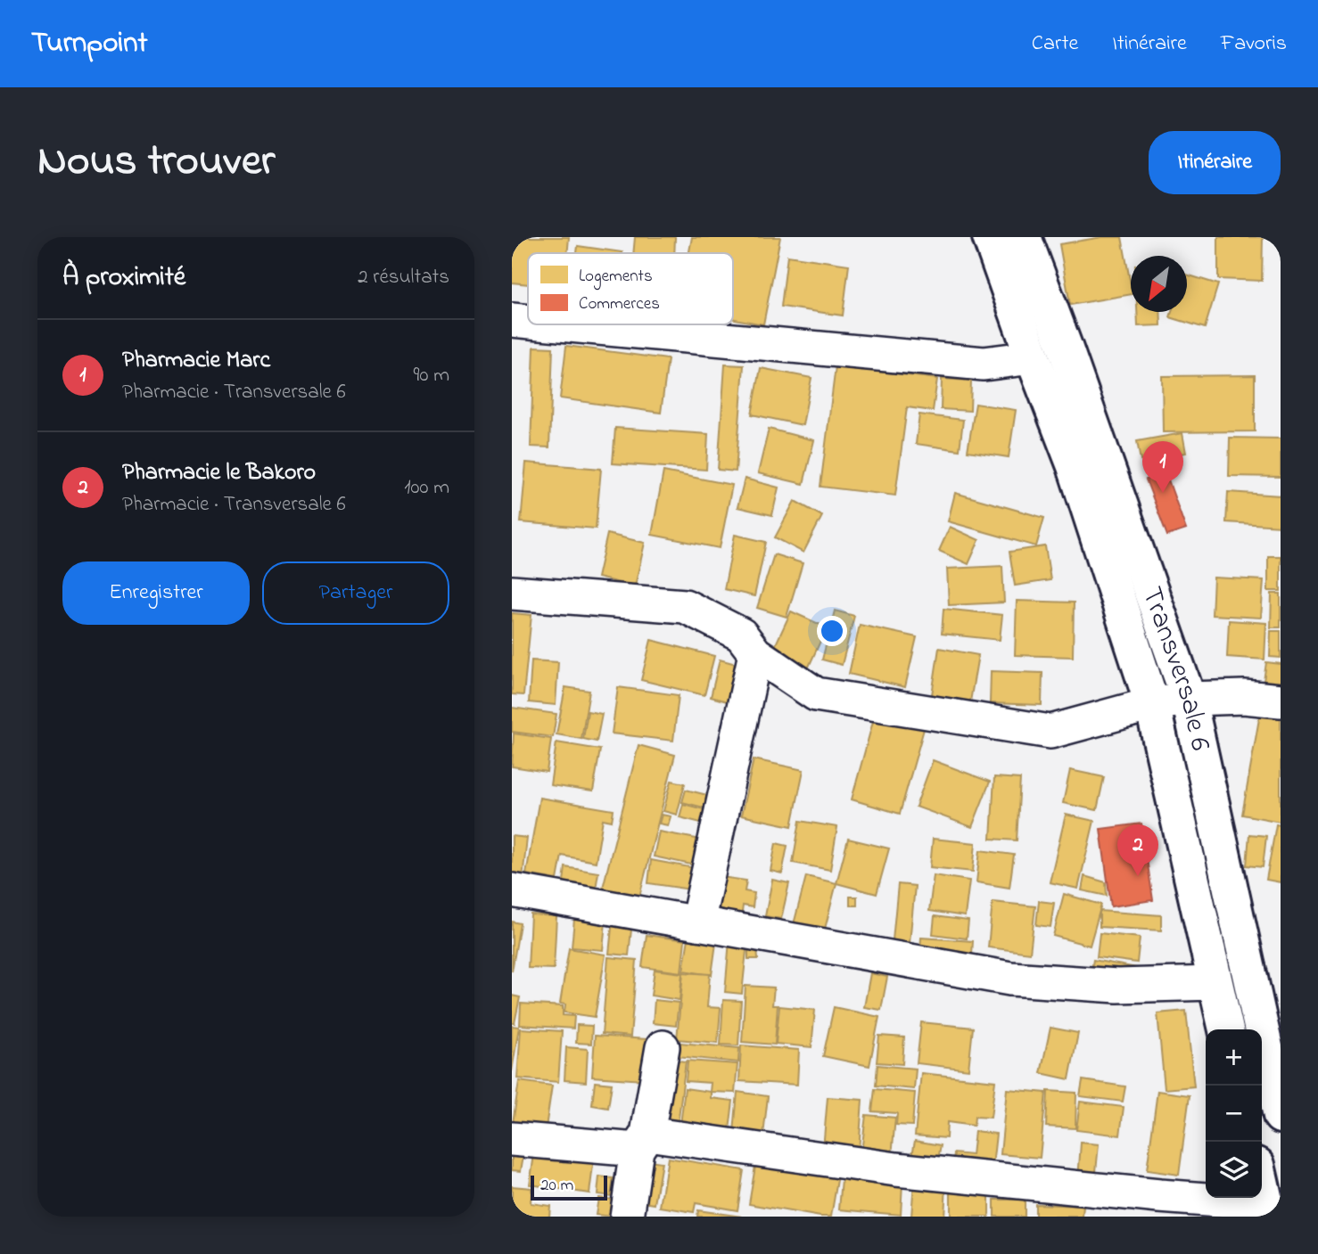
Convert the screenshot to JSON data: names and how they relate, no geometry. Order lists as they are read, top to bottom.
{
  "streets": {
    "main road": ["Transversale 6"]
  },
  "legend": ["Logements", "Commerces"],
  "scale_bar": "20 m",
  "north": "bottom left",
  "page": {
    "header": "Turnpoint",
    "nav": ["Carte", "Itinéraire", "Favoris"],
    "title": "Nous trouver",
    "buttons": [
      "Itinéraire",
      ["Enregistrer", "Partager"]
    ],
    "heading": ["À proximité", "2 résultats"],
    "list": [
      {
        "mark": "1",
        "name": "Pharmacie Marc",
        "note": "Pharmacie · Transversale 6",
        "value": "90 m"
      },
      {
        "mark": "2",
        "name": "Pharmacie le Bakoro",
        "note": "Pharmacie · Transversale 6",
        "value": "100 m"
      }
    ],
    "pins": ["1", "2"],
    "map_buttons": ["+", "−"],
    "scale": "20 m"
  }
}
